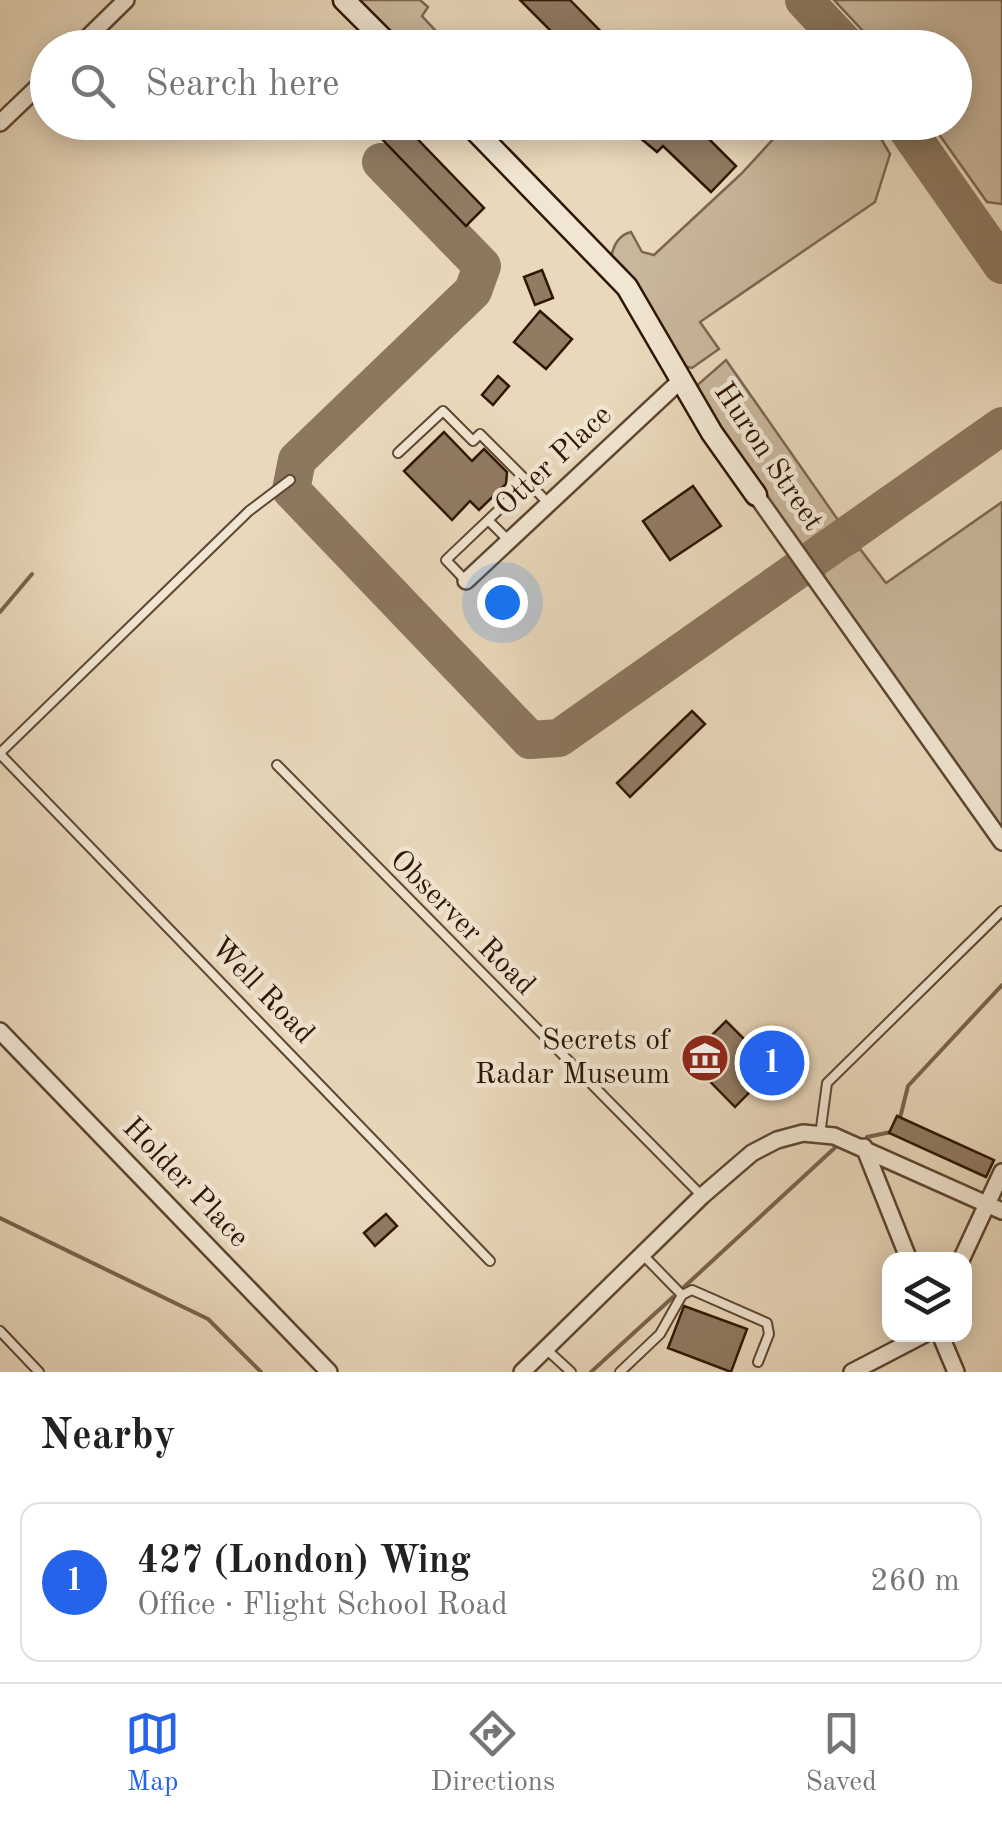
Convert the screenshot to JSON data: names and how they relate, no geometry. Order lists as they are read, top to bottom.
{
  "streets": {
    "street": ["Huron Street", "Otter Place", "Holder Place"],
    "lane": ["Observer Road", "Well Road"]
  },
  "crossings": [
    ["Huron Street", "Otter Place"]
  ],
  "places": {
    "museum": ["Secrets of Radar Museum"]
  },
  "page": {
    "search": "Search here",
    "pins": "1",
    "heading": "Nearby",
    "list": [
      {
        "mark": "1",
        "name": "427 (London) Wing",
        "note": "Office · Flight School Road",
        "value": "260 m"
      }
    ],
    "nav": ["Map", "Directions", "Saved"]
  }
}
